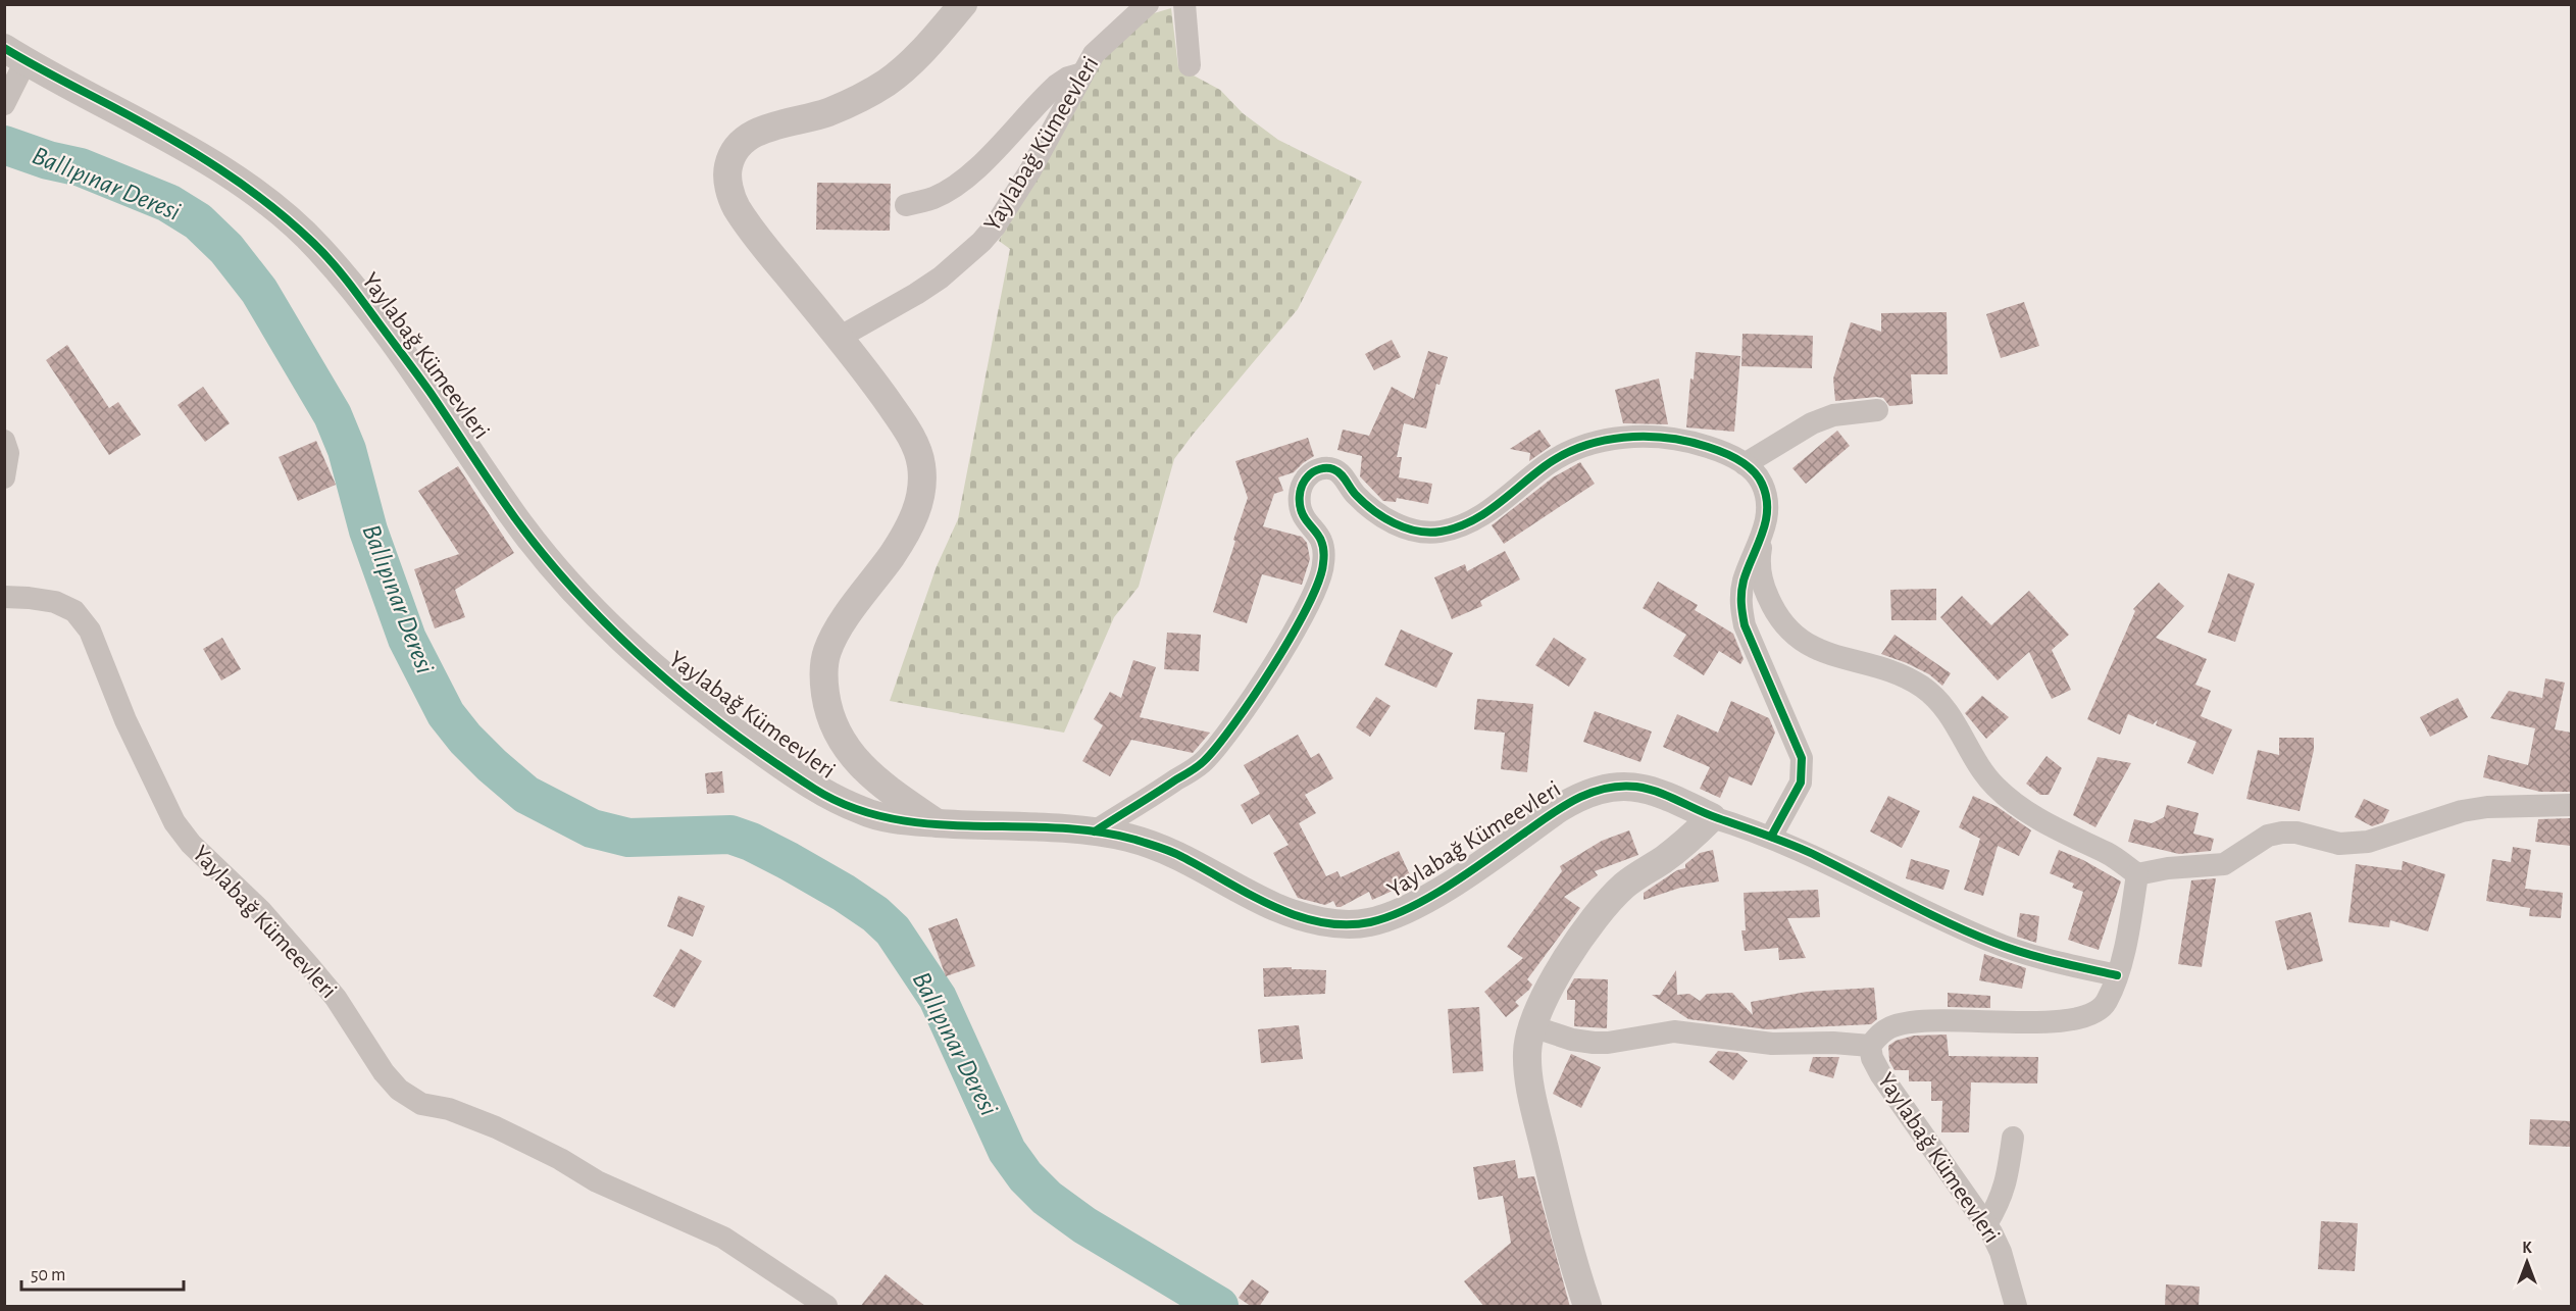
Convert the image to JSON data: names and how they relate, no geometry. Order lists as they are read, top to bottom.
{
  "streets": {
    "street": ["Yaylabağ Kümeevleri"]
  },
  "water": ["Ballıpınar Deresi"],
  "scale_bar": "50 m",
  "north": "top"
}
